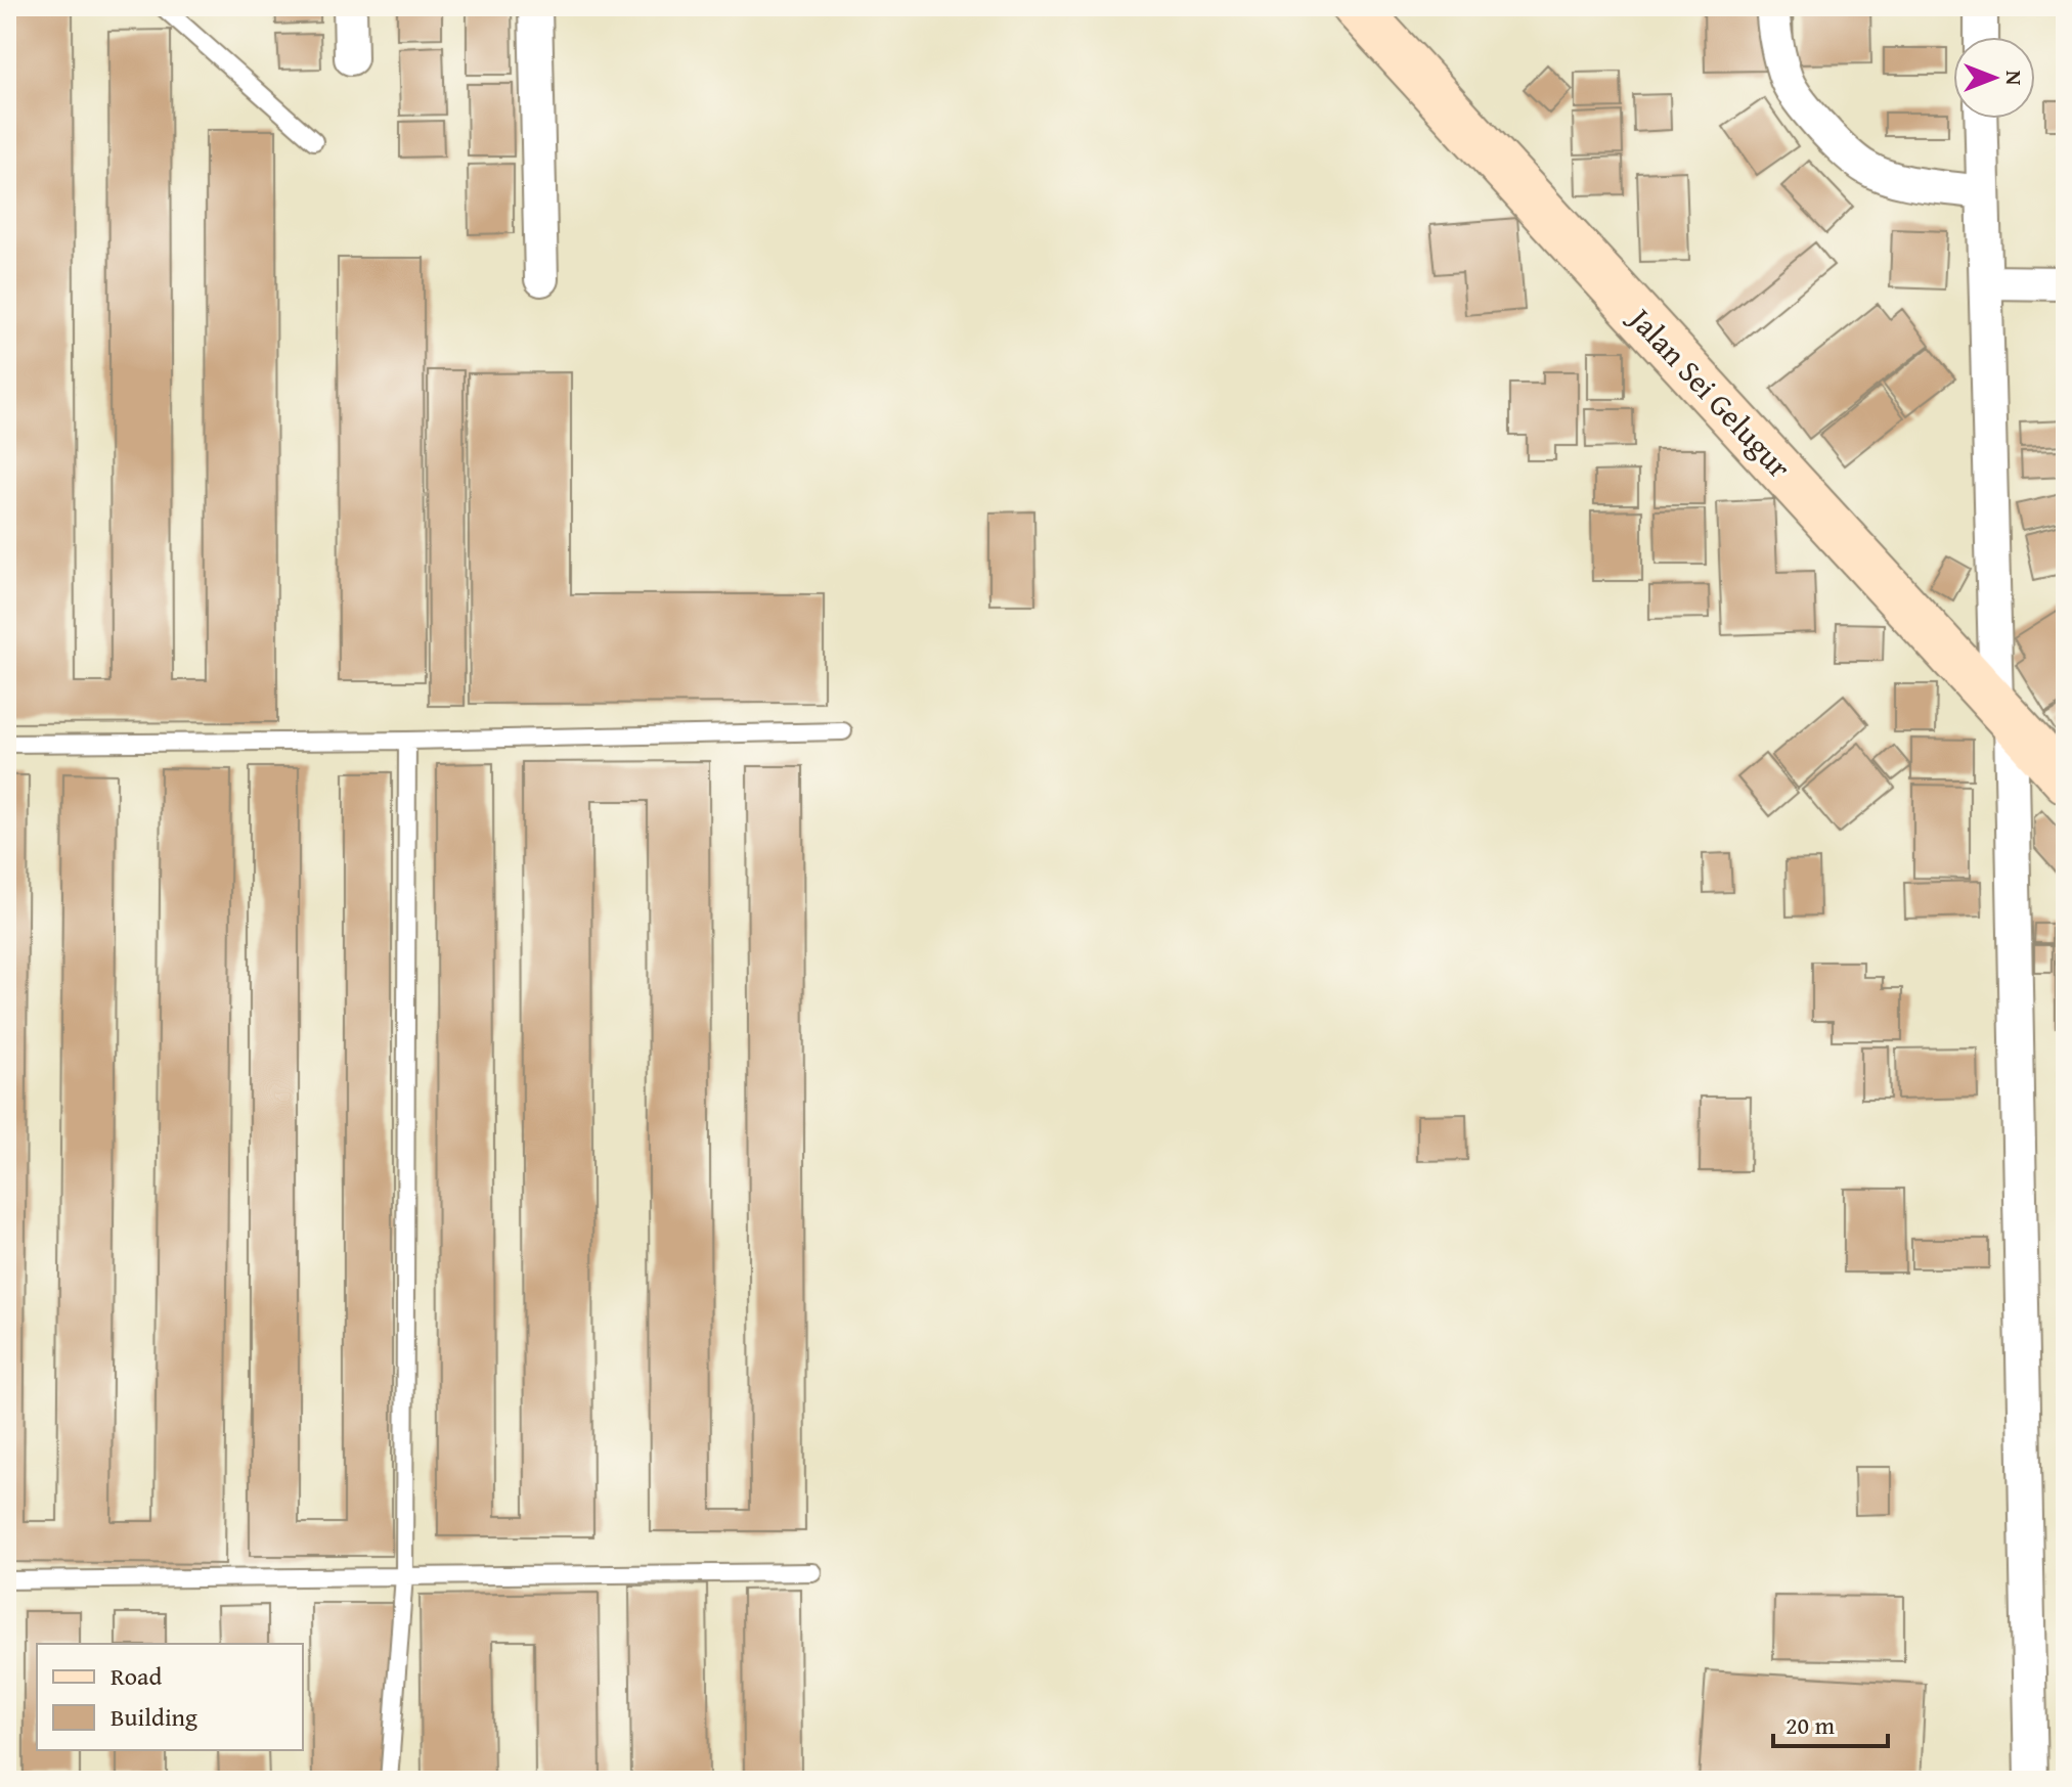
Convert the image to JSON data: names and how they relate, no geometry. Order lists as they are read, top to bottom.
{
  "streets": {
    "main road": ["Jalan Sei Gelugur"]
  },
  "legend": ["Road", "Building"],
  "scale_bar": "20 m",
  "north": "right"
}
